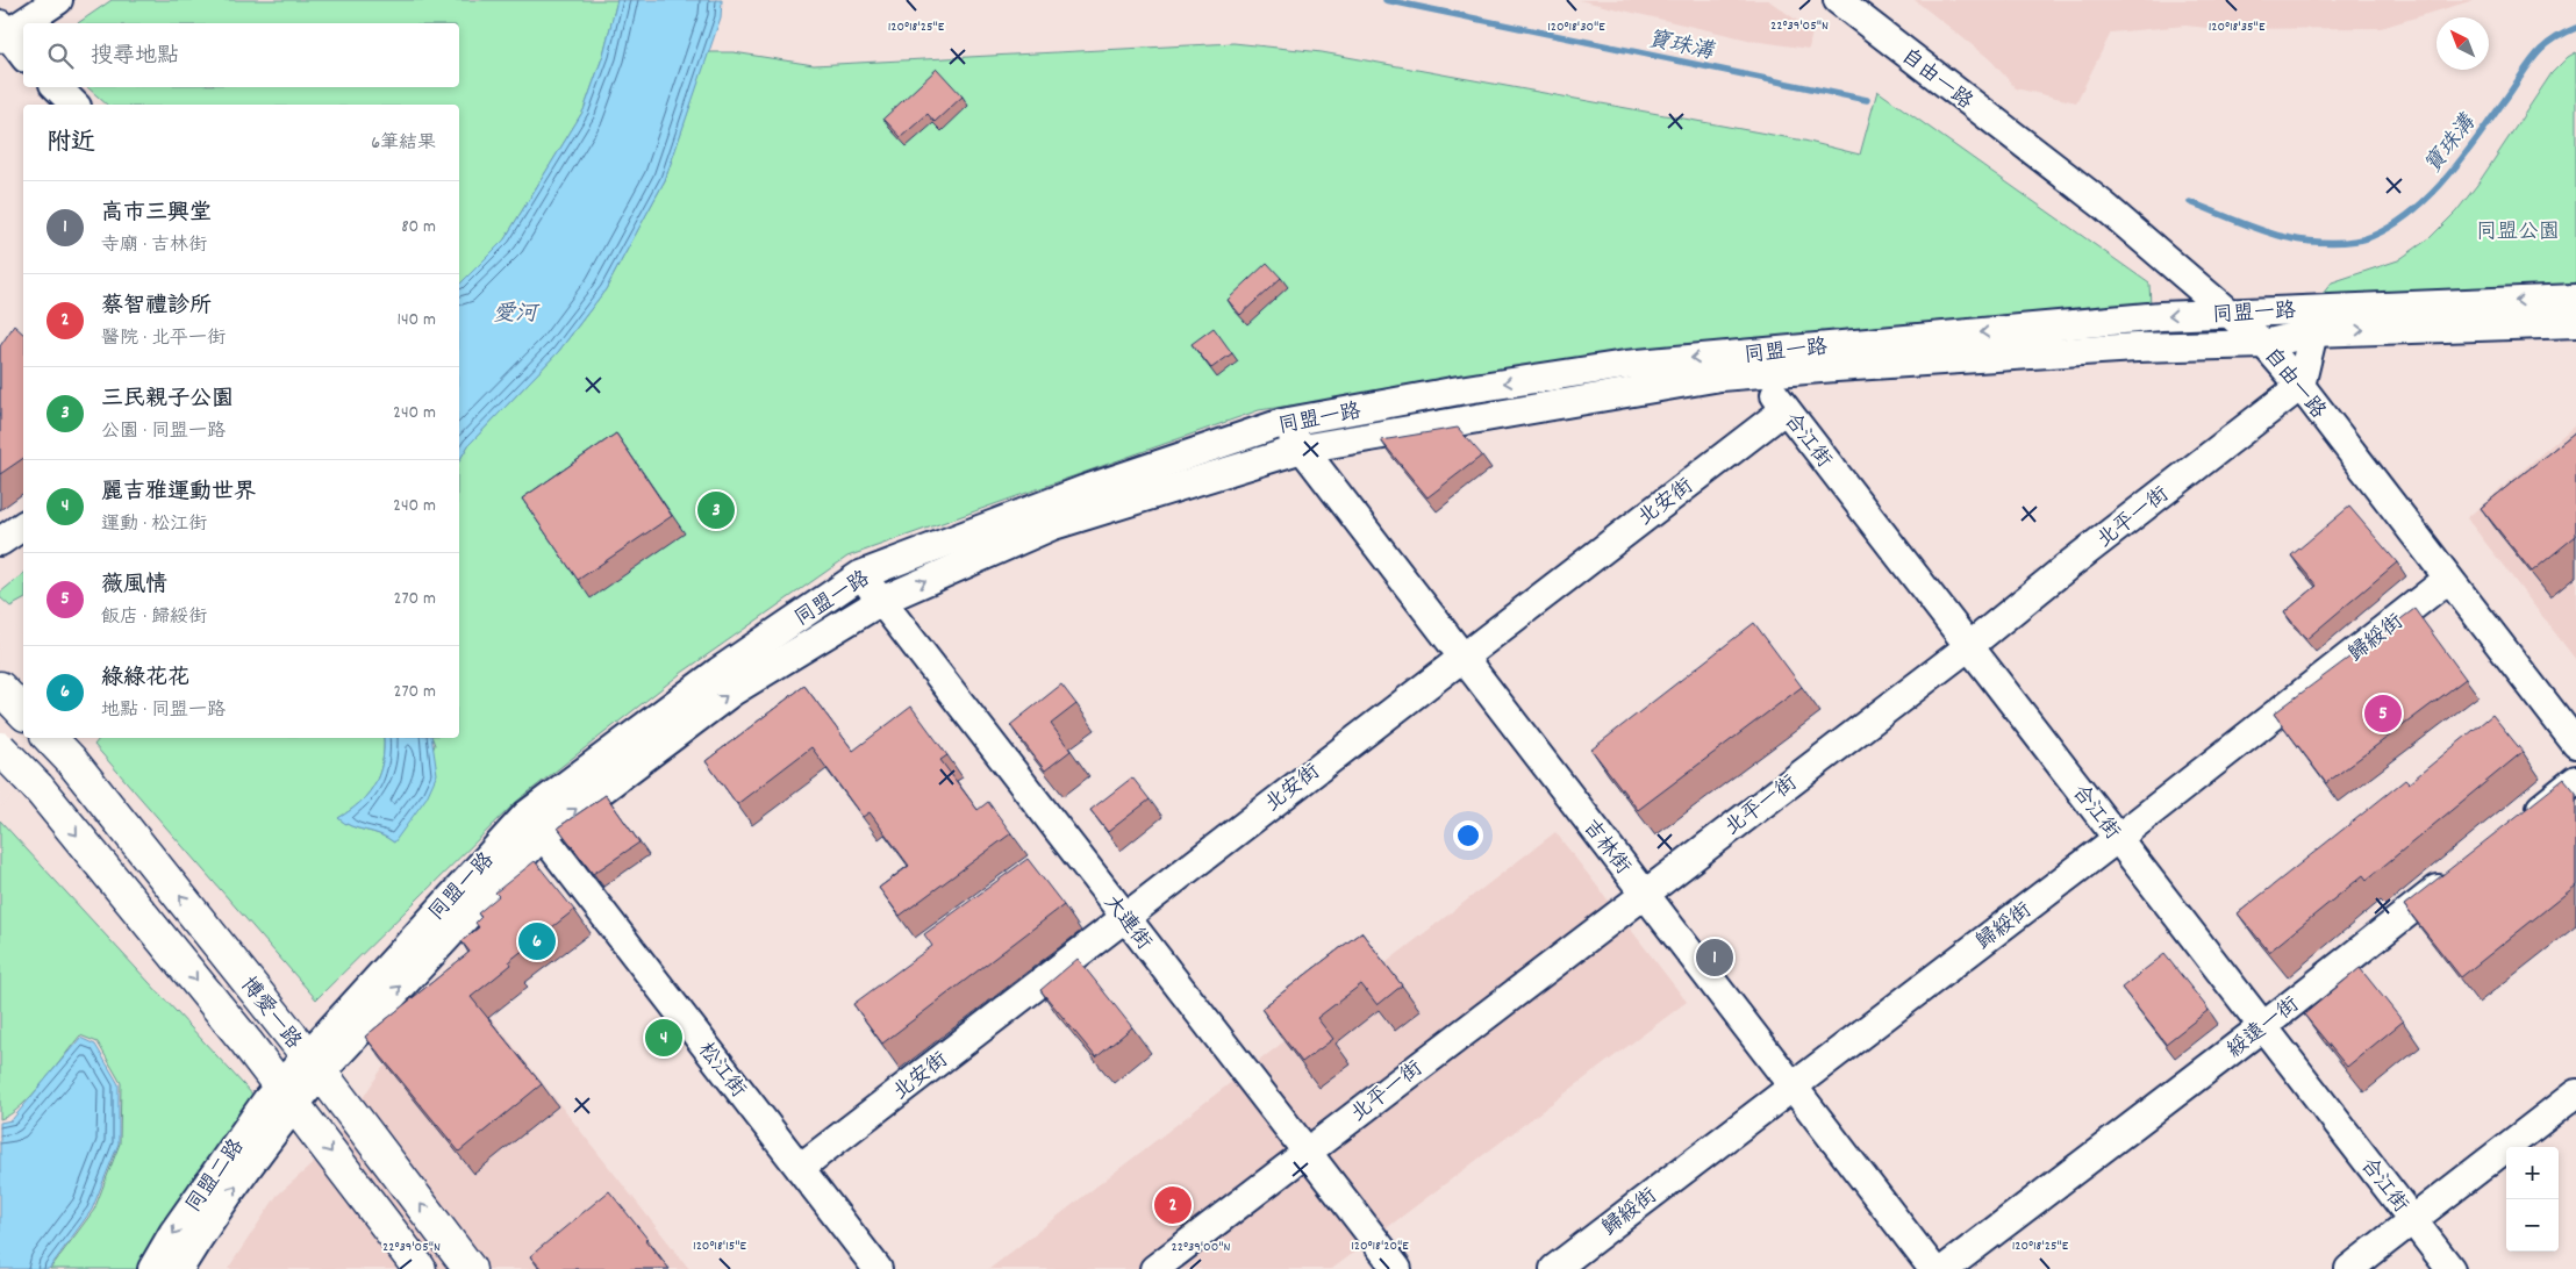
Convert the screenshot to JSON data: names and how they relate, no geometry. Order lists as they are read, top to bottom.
{
  "streets": {
    "main road": ["博愛一路"],
    "street": [
      "自由一路",
      "同盟一路",
      "合江街",
      "北安街",
      "北平一街",
      "歸綏街",
      "吉林街",
      "大連街",
      "綏遠一街",
      "松江街",
      "同盟二路"
    ]
  },
  "crossings": [
    ["自由一路", "同盟一路"],
    ["自由一路", "北平一街"],
    ["自由一路", "歸綏街"],
    ["同盟一路", "合江街"],
    ["同盟一路", "吉林街"],
    ["同盟一路", "大連街"],
    ["同盟一路", "博愛一路"],
    ["同盟一路", "松江街"],
    ["同盟一路", "同盟二路"],
    ["合江街", "北安街"],
    ["合江街", "北平一街"],
    ["合江街", "歸綏街"],
    ["合江街", "綏遠一街"],
    ["北安街", "吉林街"],
    ["北安街", "大連街"],
    ["北安街", "松江街"],
    ["北平一街", "吉林街"],
    ["北平一街", "大連街"],
    ["歸綏街", "吉林街"],
    ["博愛一路", "同盟二路"]
  ],
  "water": ["寶珠溝", "愛河"],
  "parks": ["同盟公園"],
  "north": "top left",
  "page": {
    "search": "搜尋地點",
    "heading": ["附近", "6筆結果"],
    "list": [
      {
        "mark": "1",
        "name": "高市三興堂",
        "note": "寺廟 · 吉林街",
        "value": "80 m"
      },
      {
        "mark": "2",
        "name": "蔡智禮診所",
        "note": "醫院 · 北平一街",
        "value": "140 m"
      },
      {
        "mark": "3",
        "name": "三民親子公園",
        "note": "公園 · 同盟一路",
        "value": "240 m"
      },
      {
        "mark": "4",
        "name": "麗吉雅運動世界",
        "note": "運動 · 松江街",
        "value": "240 m"
      },
      {
        "mark": "5",
        "name": "薇風情",
        "note": "飯店 · 歸綏街",
        "value": "270 m"
      },
      {
        "mark": "6",
        "name": "綠綠花花",
        "note": "地點 · 同盟一路",
        "value": "270 m"
      }
    ],
    "pins": [
      "3",
      "5",
      "6",
      "1",
      "4",
      "2"
    ],
    "map_buttons": ["+", "−"]
  },
  "coordinates": [
    "22°39'05\"N",
    "120°18'30\"E",
    "120°18'25\"E",
    "120°18'35\"E",
    "120°18'15\"E",
    "120°18'20\"E",
    "22°39'00\"N"
  ]
}
